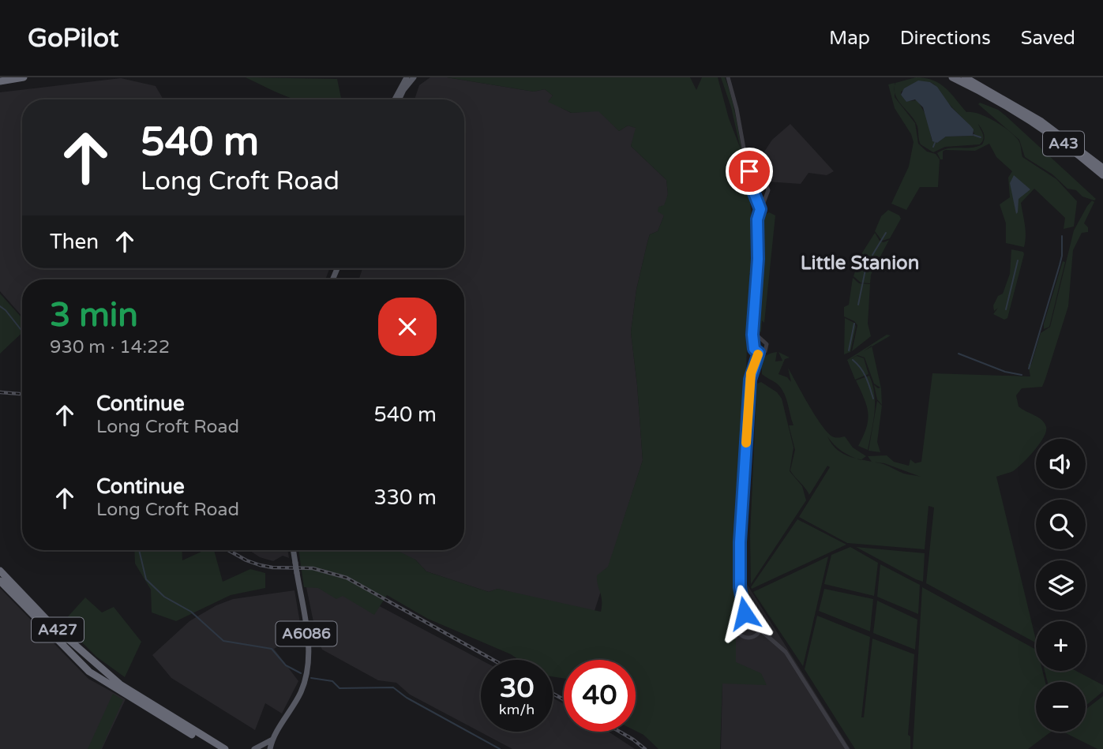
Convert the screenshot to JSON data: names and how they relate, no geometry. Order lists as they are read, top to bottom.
{
  "streets": {
    "highway": ["A43", "A427"],
    "main road": ["A6086"]
  },
  "districts": ["Little Stanion"],
  "page": {
    "header": "GoPilot",
    "nav": ["Map", "Directions", "Saved"],
    "turn": ["540 m", "Long Croft Road"],
    "then": "Then",
    "heading": ["3 min", "930 m · 14:22"],
    "list": [
      {
        "name": "Continue",
        "note": "Long Croft Road",
        "value": "540 m"
      },
      {
        "name": "Continue",
        "note": "Long Croft Road",
        "value": "330 m"
      }
    ],
    "map_buttons": ["+", "−"],
    "speed": "30 km/h",
    "limit": "40"
  }
}
